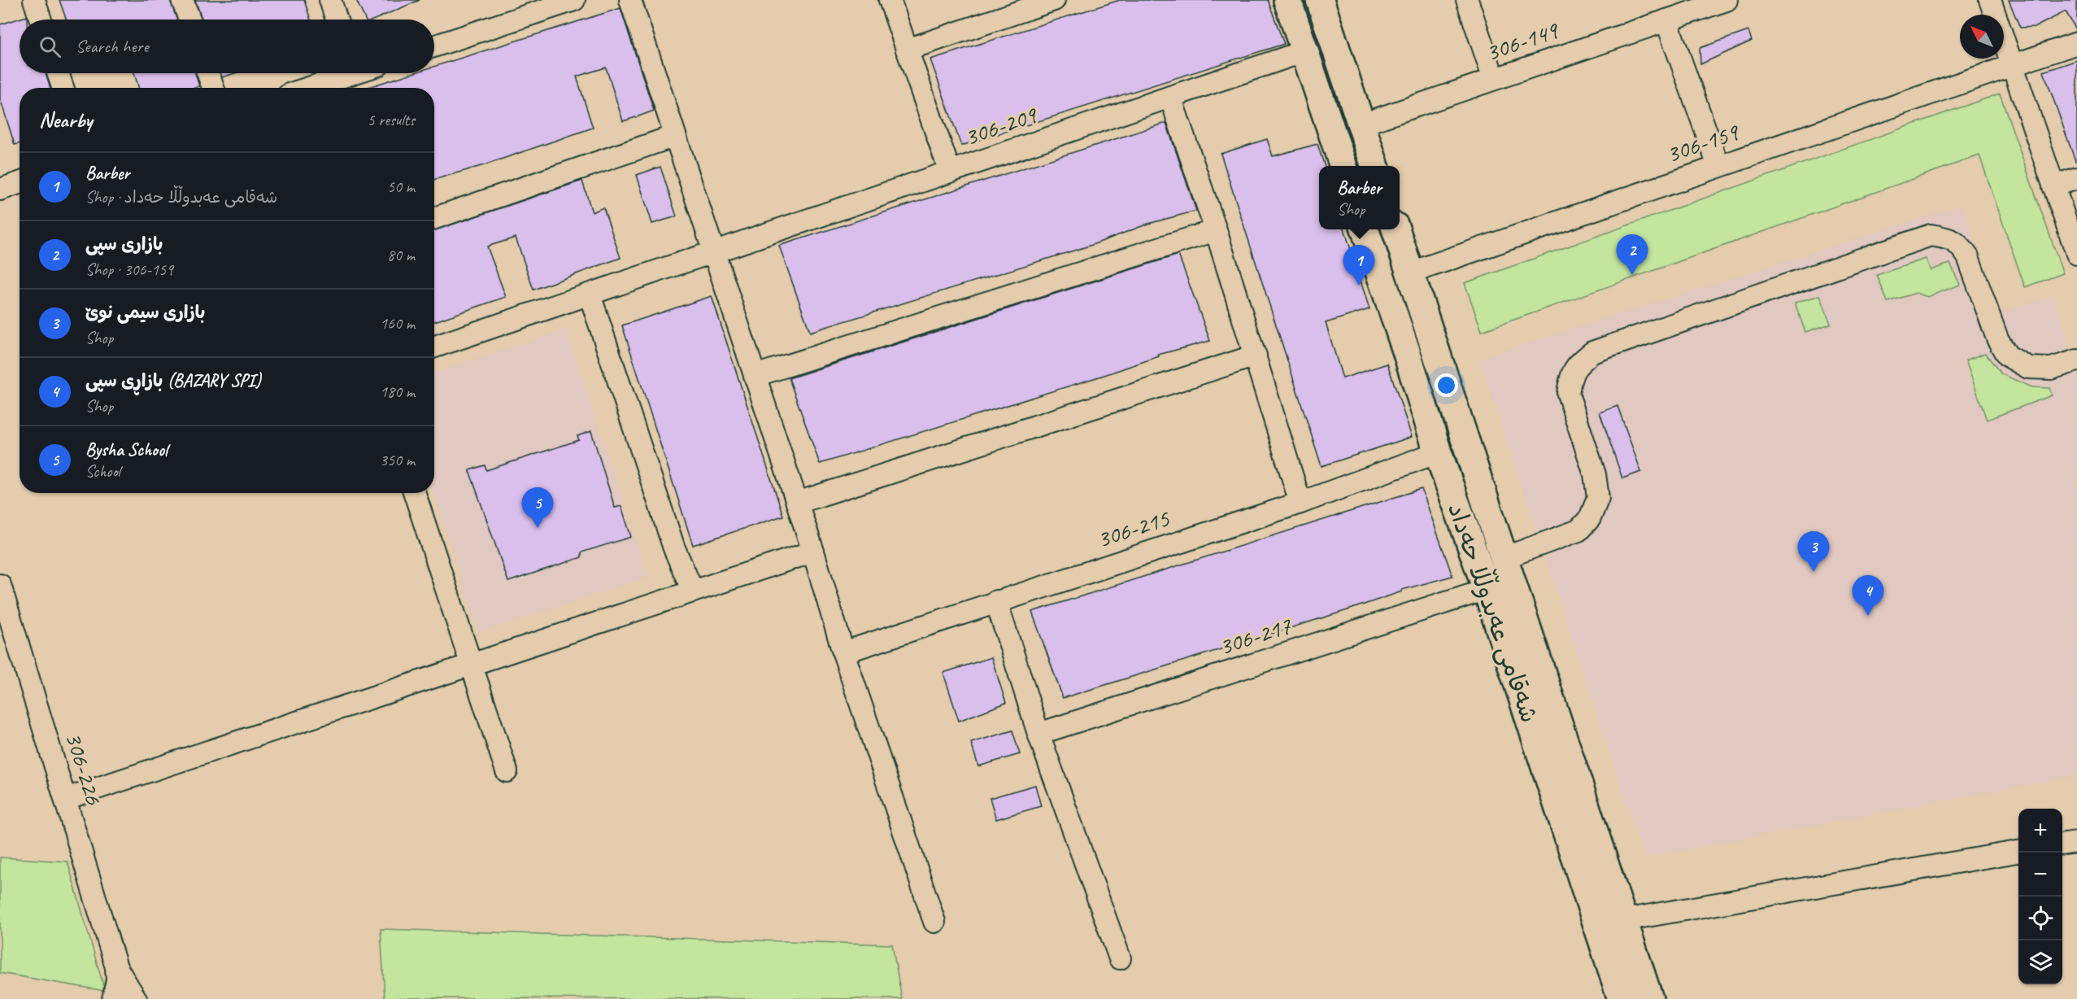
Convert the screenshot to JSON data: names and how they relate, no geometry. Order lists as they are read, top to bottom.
{
  "streets": {
    "street": [
      "306-149",
      "306-209",
      "306-159",
      "306-215",
      "شەقامی عەبدوڵڵا حەداد",
      "306-217",
      "306-226"
    ]
  },
  "crossings": [
    ["306-159", "شەقامی عەبدوڵڵا حەداد"],
    ["306-215", "شەقامی عەبدوڵڵا حەداد"],
    ["شەقامی عەبدوڵڵا حەداد", "306-217"]
  ],
  "north": "top left",
  "page": {
    "search": "Search here",
    "heading": ["Nearby", "5 results"],
    "list": [
      {
        "mark": "1",
        "name": "Barber",
        "note": "Shop · شەقامی عەبدوڵڵا حەداد",
        "value": "50 m"
      },
      {
        "mark": "2",
        "name": "بازاری سپی",
        "note": "Shop · 306-159",
        "value": "80 m"
      },
      {
        "mark": "3",
        "name": "بازاری سیمی نوێ",
        "note": "Shop",
        "value": "160 m"
      },
      {
        "mark": "4",
        "name": "بازاڕی سپی (BAZARY SPI)",
        "note": "Shop",
        "value": "180 m"
      },
      {
        "mark": "5",
        "name": "Bysha School",
        "note": "School",
        "value": "350 m"
      }
    ],
    "popup": ["Barber", "Shop"],
    "pins": [
      "2",
      "1",
      "5",
      "3",
      "4"
    ],
    "map_buttons": ["+", "−"]
  }
}
